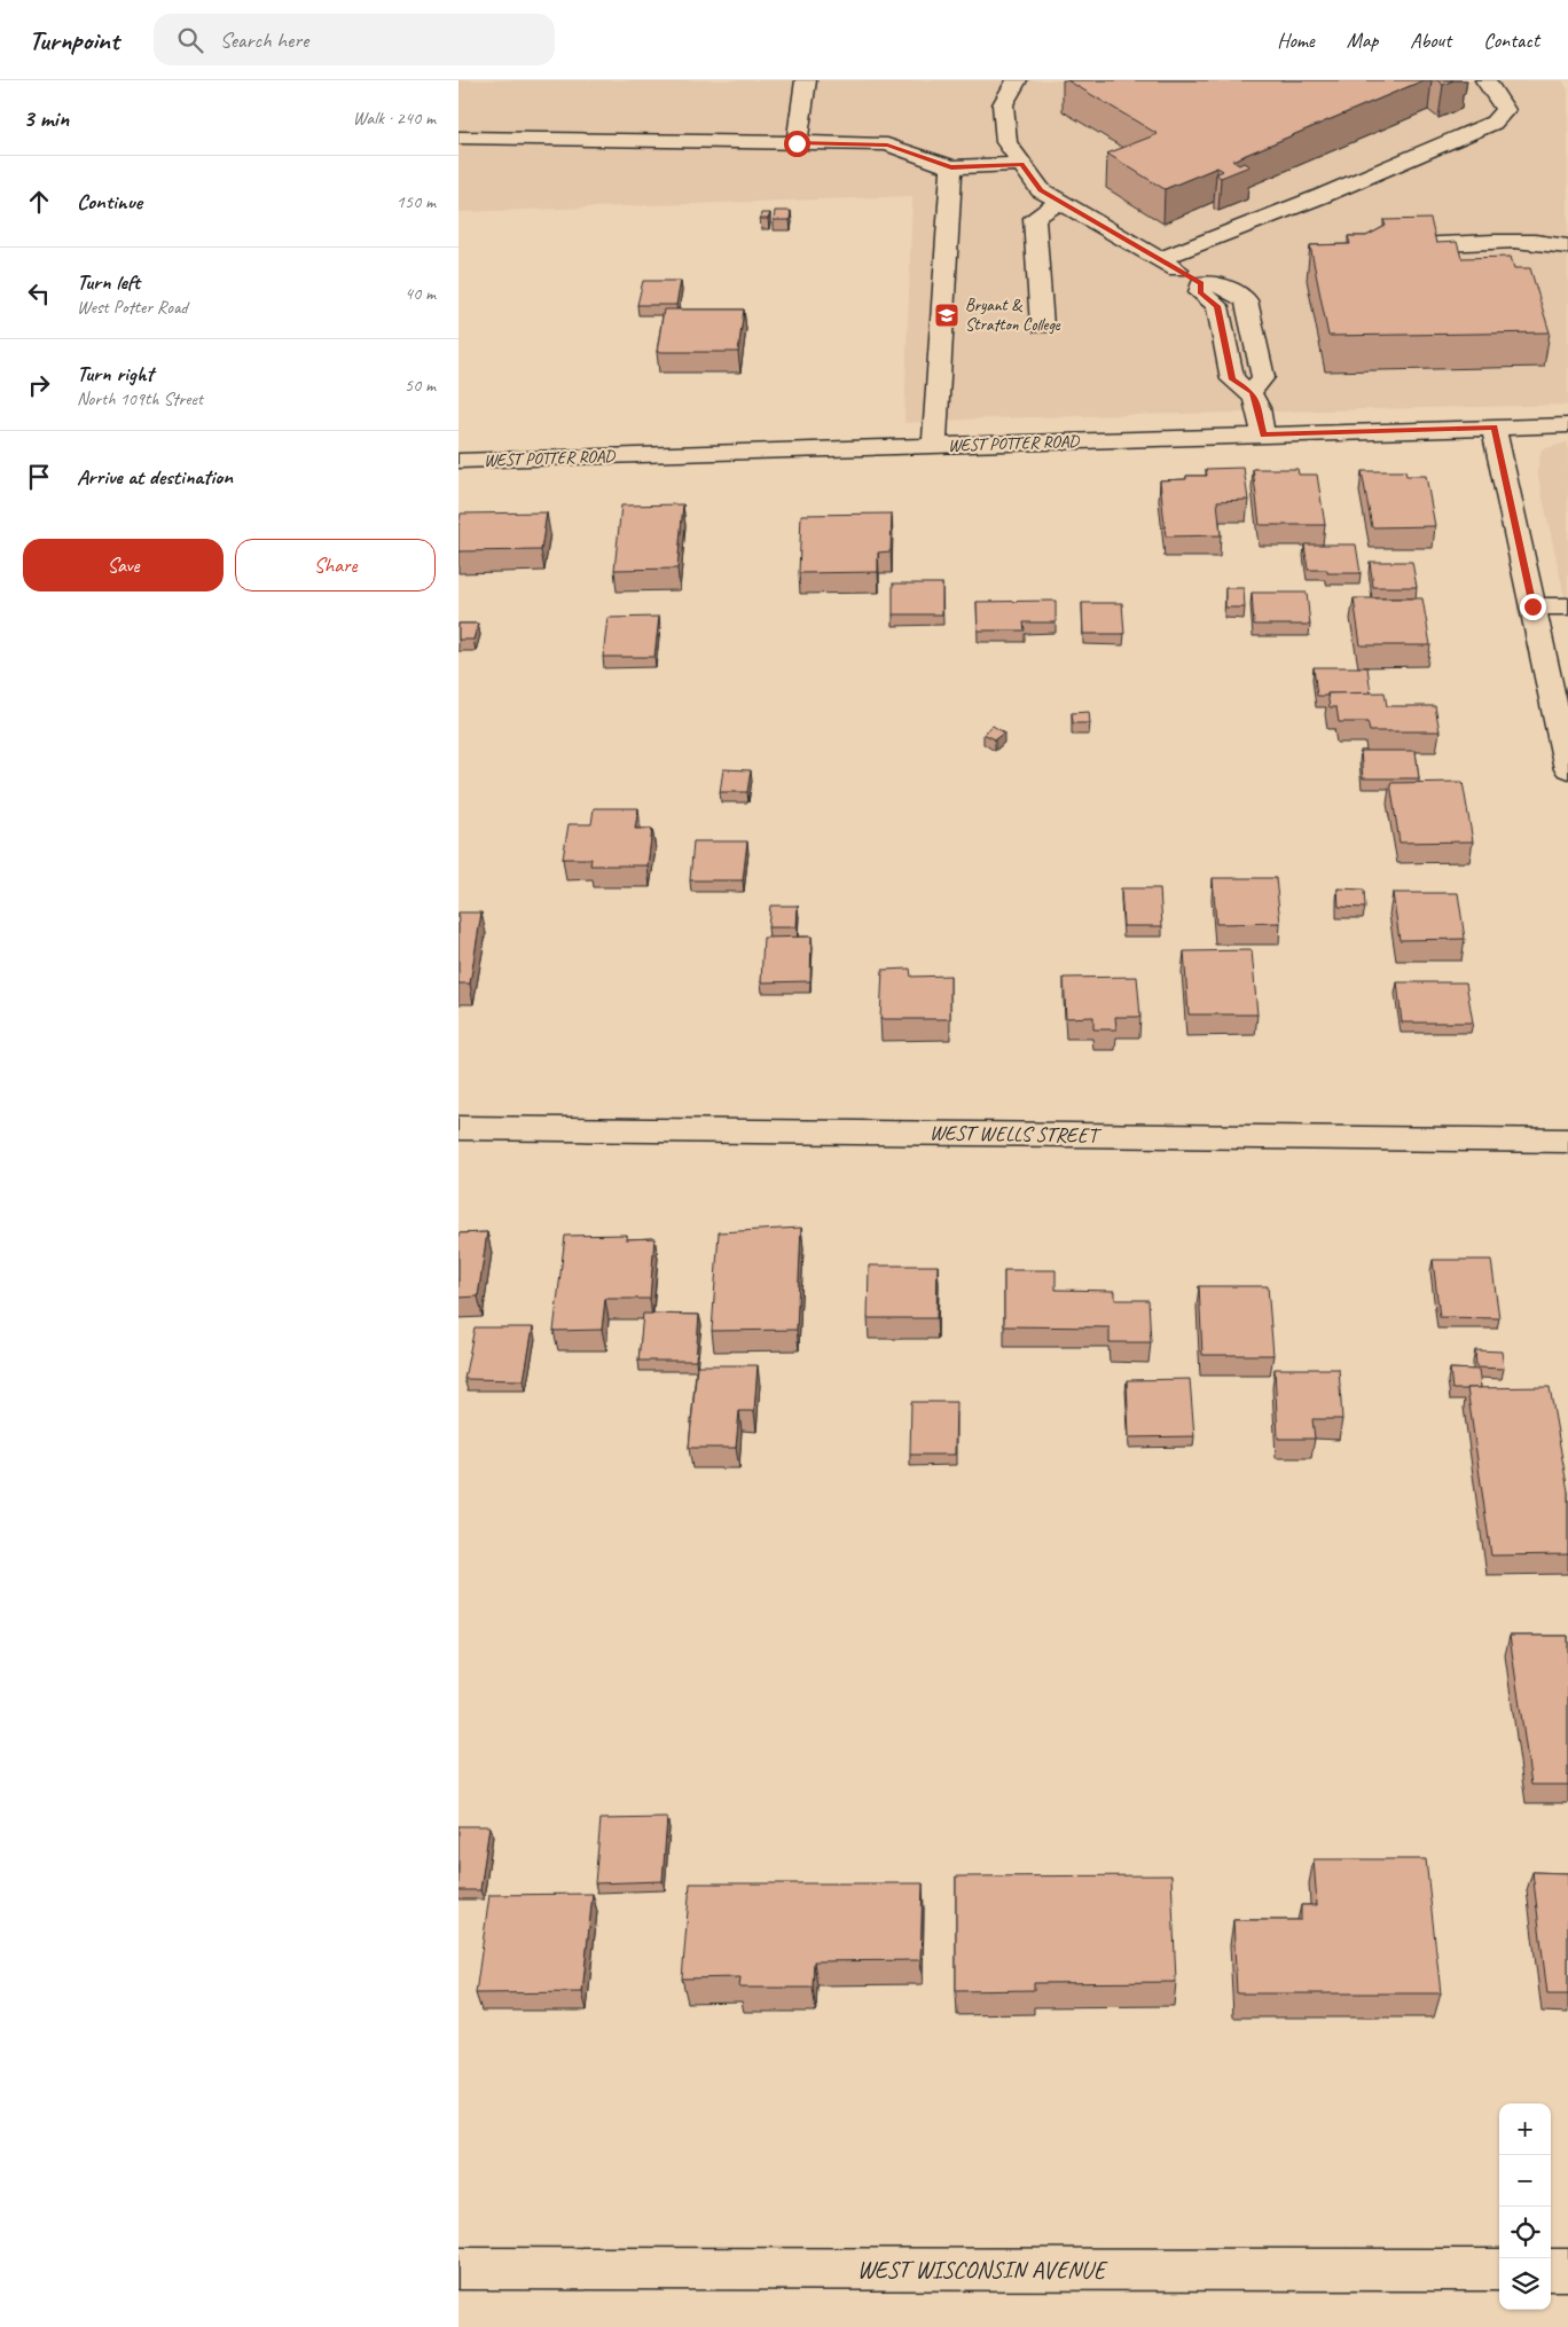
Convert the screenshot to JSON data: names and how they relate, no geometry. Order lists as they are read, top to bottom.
{
  "streets": {
    "street": ["WEST POTTER ROAD", "WEST WELLS STREET", "WEST WISCONSIN AVENUE"]
  },
  "places": {
    "school or university": ["Bryant & Stratton College"]
  },
  "page": {
    "header": "Turnpoint",
    "search": "Search here",
    "nav": [
      "Home",
      "Map",
      "About",
      "Contact"
    ],
    "heading": ["3 min", "Walk · 240 m"],
    "list": [
      ["Continue", "150 m"],
      ["Turn left", "West Potter Road", "40 m"],
      ["Turn right", "North 109th Street", "50 m"],
      "Arrive at destination"
    ],
    "buttons": ["Save", "Share"],
    "map_buttons": ["+", "−"]
  }
}
